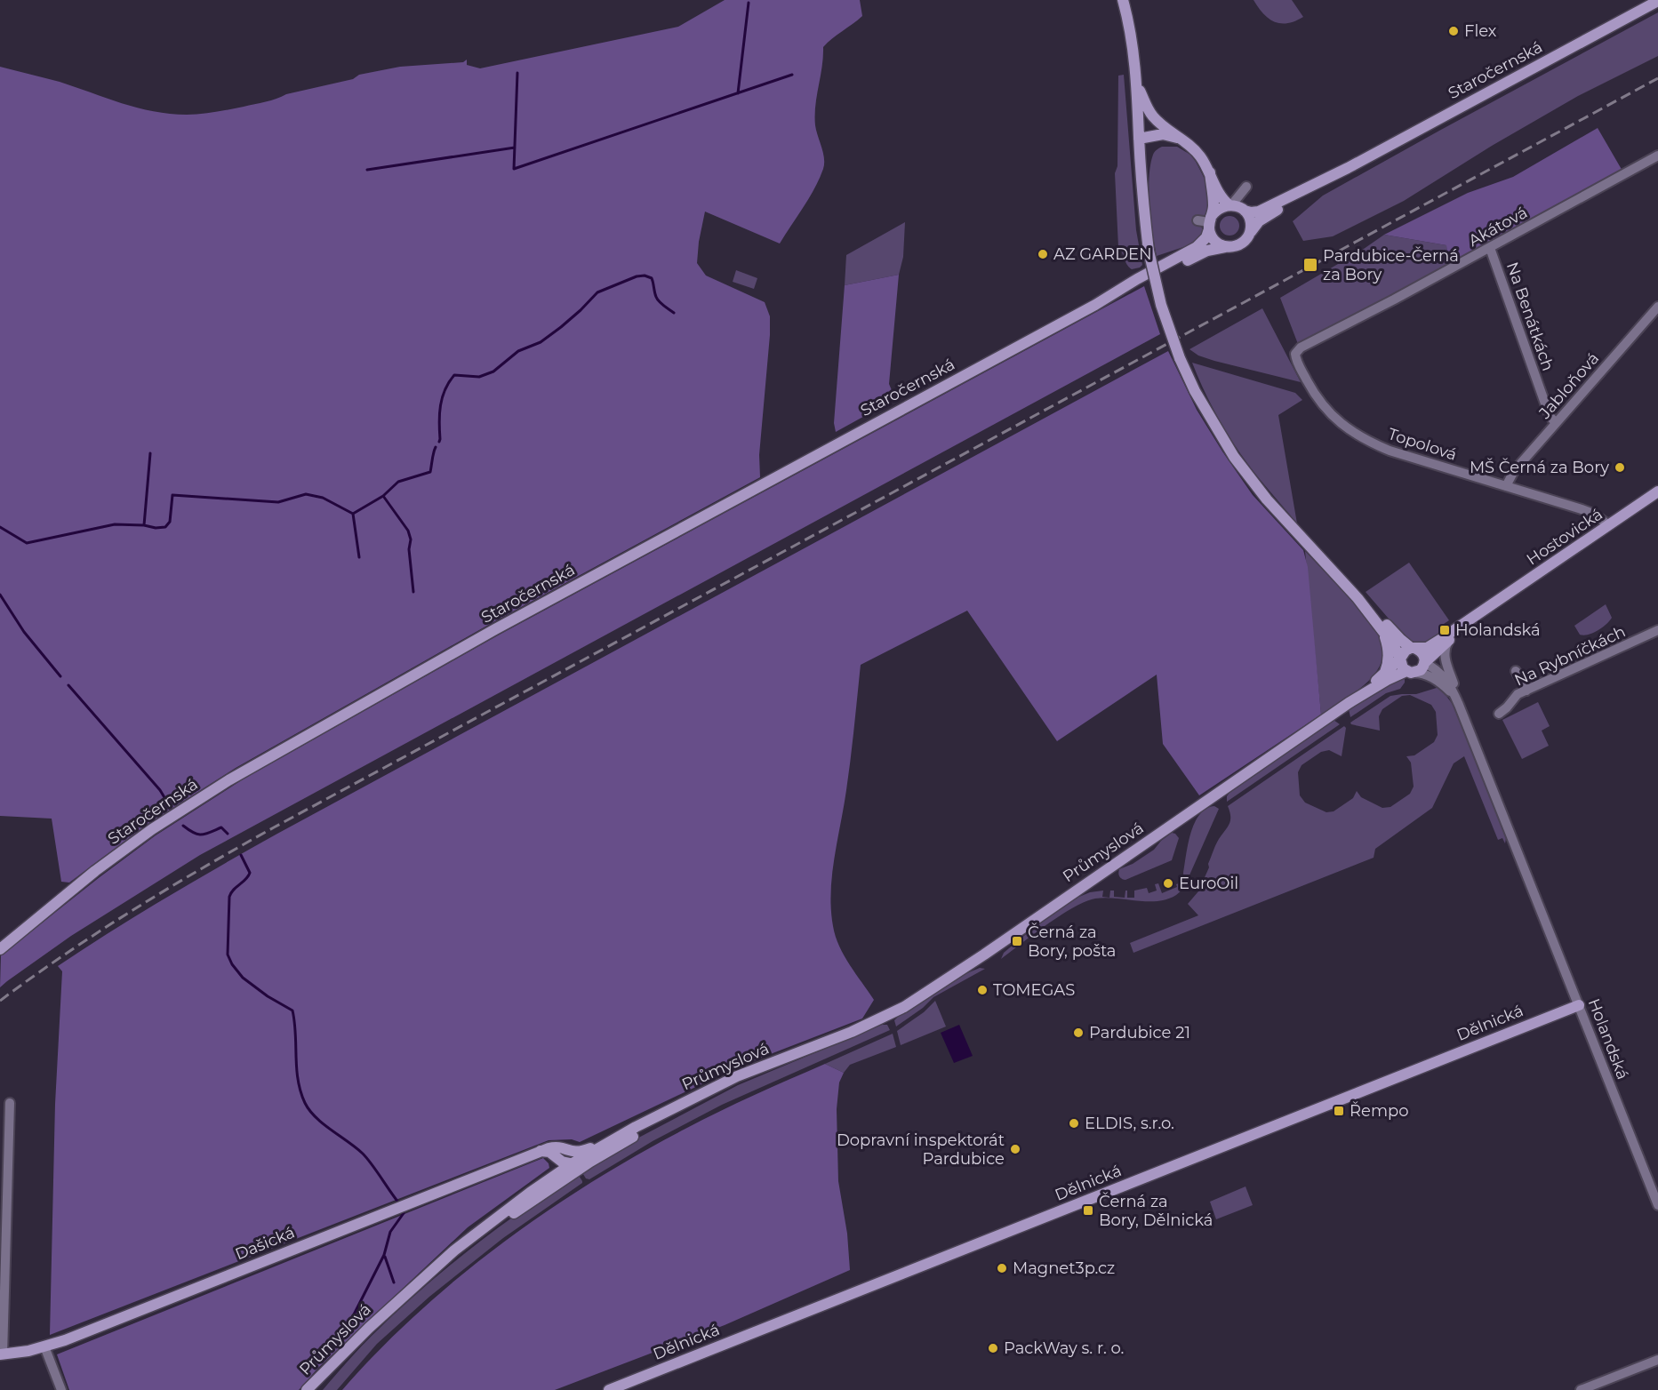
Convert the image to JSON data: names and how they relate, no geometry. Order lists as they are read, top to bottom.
{
  "streets": {
    "main road": [
      "Staročernská",
      "Hostovická",
      "Průmyslová",
      "Dělnická",
      "Dašická"
    ],
    "street": [
      "Akátová",
      "Na Benátkách",
      "Jabloňová",
      "Topolová",
      "Na Rybníčkách",
      "Holandská"
    ]
  },
  "crossings": [
    ["Akátová", "Na Benátkách"],
    ["Akátová", "Topolová"],
    ["Na Benátkách", "Jabloňová"],
    ["Jabloňová", "Topolová"],
    ["Topolová", "Hostovická"],
    ["Hostovická", "Průmyslová"],
    ["Hostovická", "Holandská"],
    ["Průmyslová", "Holandská"],
    ["Průmyslová", "Dašická"],
    ["Dělnická", "Holandská"]
  ],
  "places": {
    "other": [
      "Flex",
      "AZ GARDEN",
      "MŠ Černá za Bory",
      "EuroOil",
      "TOMEGAS",
      "Pardubice 21",
      "ELDIS, s.r.o.",
      "Dopravní inspektorát Pardubice",
      "Magnet3p.cz",
      "PackWay s. r. o."
    ],
    "transit": [
      "Pardubice-Černá za Bory",
      "Holandská",
      "Černá za Bory, pošta",
      "Řempo",
      "Černá za Bory, Dělnická"
    ]
  }
}
